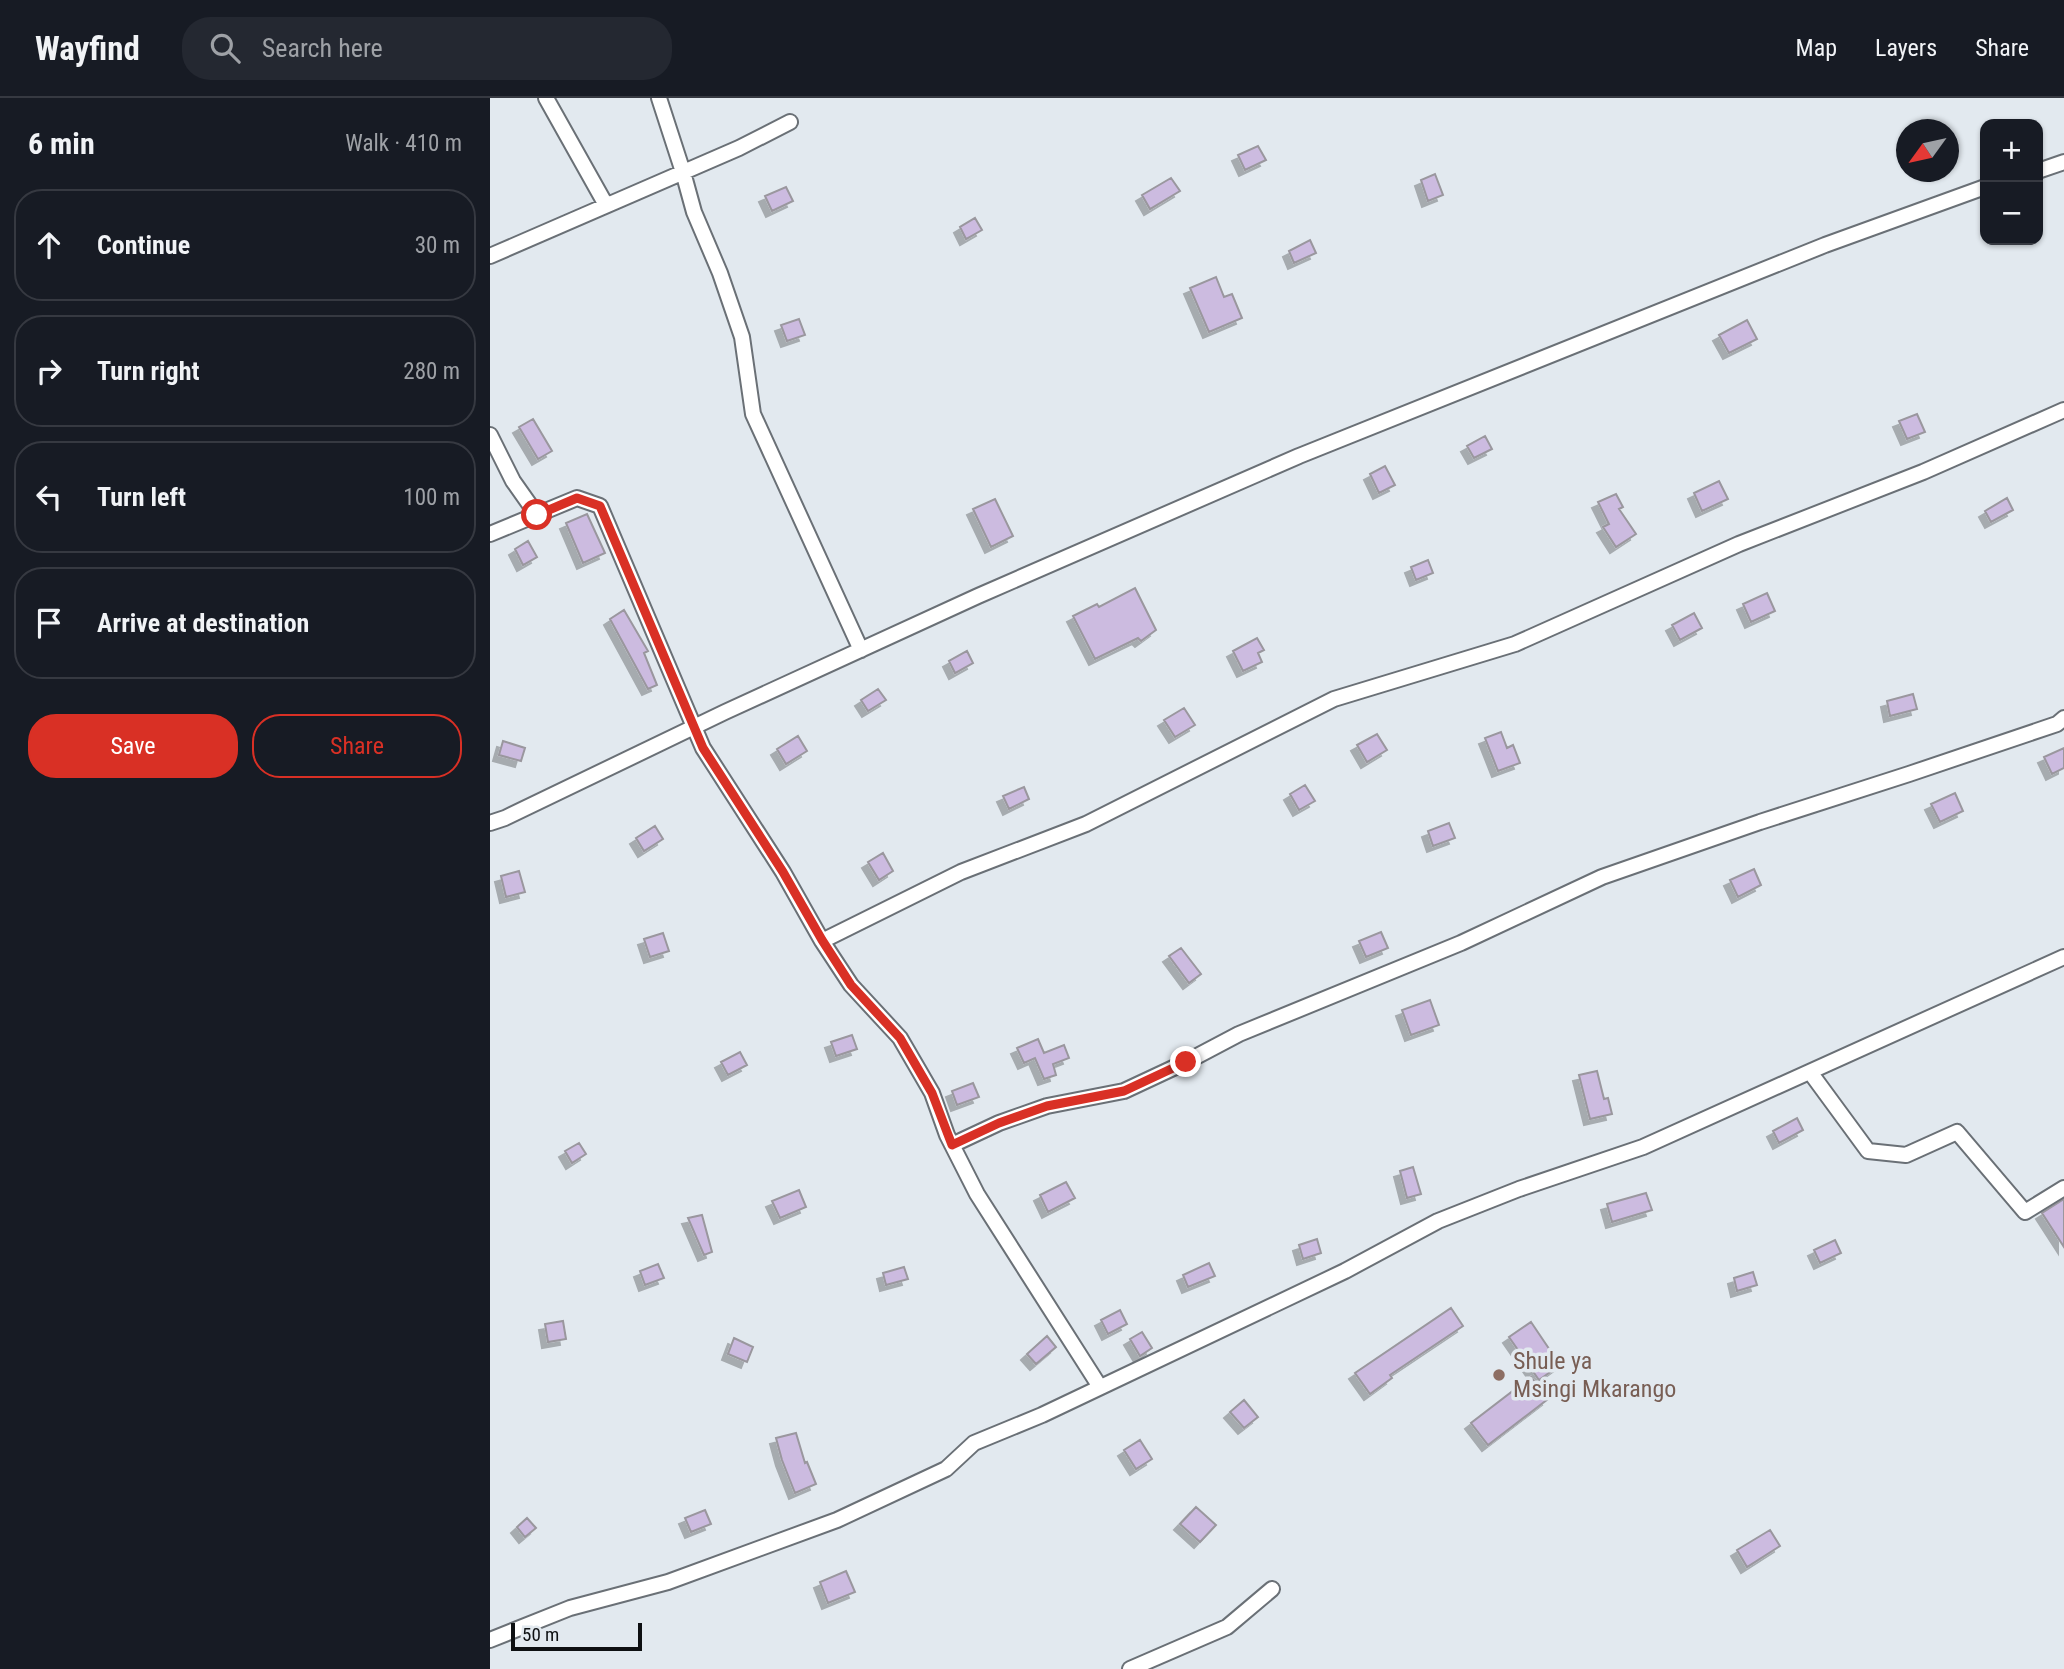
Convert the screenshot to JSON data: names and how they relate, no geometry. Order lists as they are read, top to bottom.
{
  "places": ["Shule ya Msingi Mkarango"],
  "scale_bar": "50 m",
  "north": "bottom left",
  "page": {
    "header": "Wayfind",
    "search": "Search here",
    "nav": ["Map", "Layers", "Share"],
    "heading": ["6 min", "Walk · 410 m"],
    "map_buttons": ["+", "−"],
    "list": [
      ["Continue", "30 m"],
      ["Turn right", "280 m"],
      ["Turn left", "100 m"],
      "Arrive at destination"
    ],
    "buttons": ["Save", "Share"],
    "scale": "50 m"
  }
}
